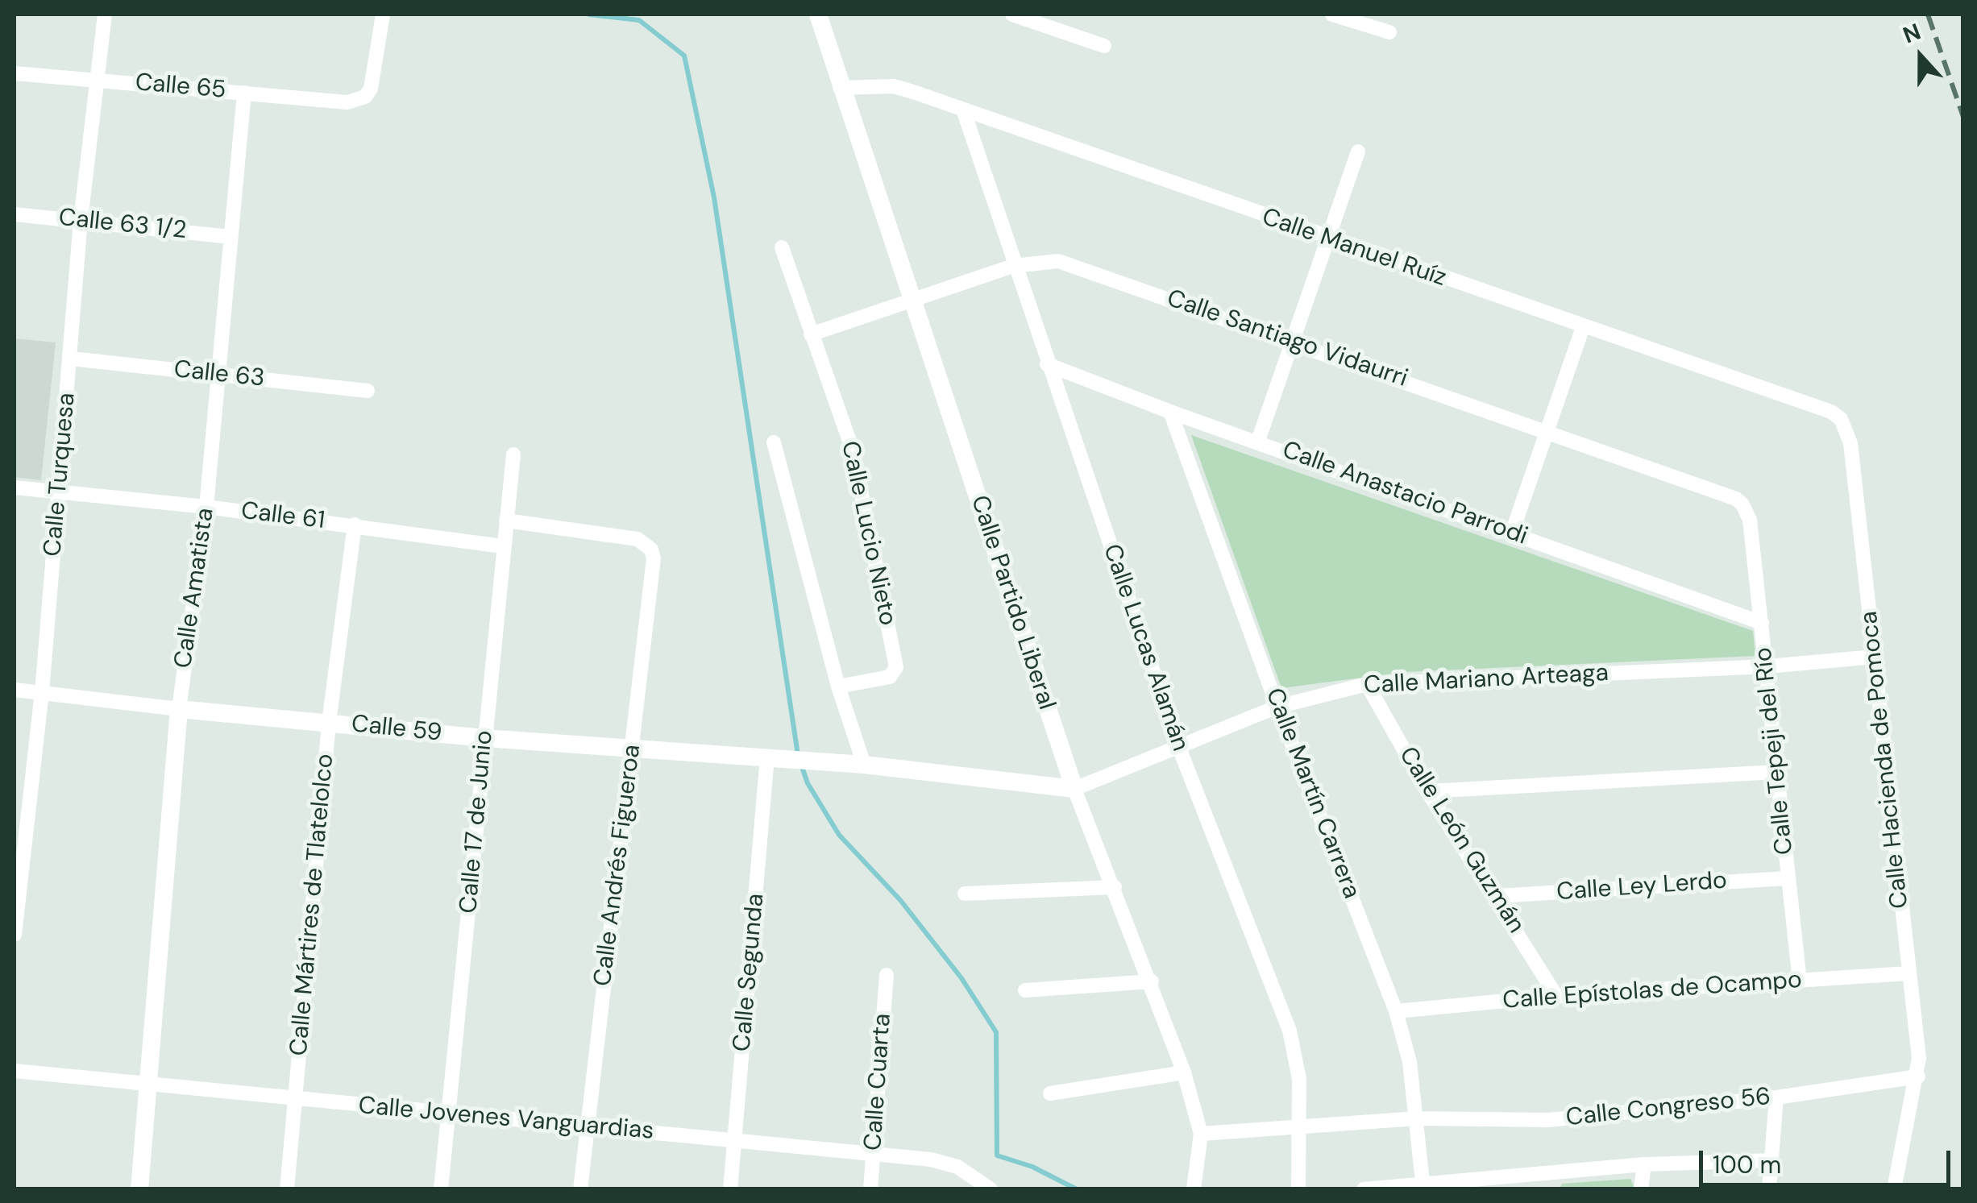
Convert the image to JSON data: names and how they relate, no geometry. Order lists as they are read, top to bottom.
{
  "streets": {
    "street": [
      "Calle 65",
      "Calle 63 1/2",
      "Calle Manuel Ruíz",
      "Calle Santiago Vidaurri",
      "Calle 63",
      "Calle Turquesa",
      "Calle Anastacio Parrodi",
      "Calle 61",
      "Calle Lucio Nieto",
      "Calle Amatista",
      "Calle Partido Liberal",
      "Calle Lucas Alamán",
      "Calle Mariano Arteaga",
      "Calle 59",
      "Calle Tepeji del Río",
      "Calle Hacienda de Pomoca",
      "Calle Martín Carrera",
      "Calle 17 de Junio",
      "Calle León Guzmán",
      "Calle Andrés Figueroa",
      "Calle Ley Lerdo",
      "Calle Mártires de Tlatelolco",
      "Calle Segunda",
      "Calle Epístolas de Ocampo",
      "Calle Cuarta",
      "Calle Congreso 56",
      "Calle Jovenes Vanguardias"
    ]
  },
  "crossings": [
    ["Calle 65", "Calle Turquesa"],
    ["Calle 65", "Calle Amatista"],
    ["Calle 63 1/2", "Calle Turquesa"],
    ["Calle 63 1/2", "Calle Amatista"],
    ["Calle Manuel Ruíz", "Calle Partido Liberal"],
    ["Calle Manuel Ruíz", "Calle Lucas Alamán"],
    ["Calle Manuel Ruíz", "Calle Hacienda de Pomoca"],
    ["Calle Santiago Vidaurri", "Calle Lucio Nieto"],
    ["Calle Santiago Vidaurri", "Calle Partido Liberal"],
    ["Calle Santiago Vidaurri", "Calle Lucas Alamán"],
    ["Calle Santiago Vidaurri", "Calle Tepeji del Río"],
    ["Calle 63", "Calle Turquesa"],
    ["Calle 63", "Calle Amatista"],
    ["Calle Turquesa", "Calle 61"],
    ["Calle Turquesa", "Calle 59"],
    ["Calle Anastacio Parrodi", "Calle Lucas Alamán"],
    ["Calle Anastacio Parrodi", "Calle Tepeji del Río"],
    ["Calle Anastacio Parrodi", "Calle Martín Carrera"],
    ["Calle 61", "Calle Amatista"],
    ["Calle 61", "Calle 17 de Junio"],
    ["Calle 61", "Calle Mártires de Tlatelolco"],
    ["Calle Amatista", "Calle 59"],
    ["Calle Amatista", "Calle Jovenes Vanguardias"],
    ["Calle Partido Liberal", "Calle Mariano Arteaga"],
    ["Calle Partido Liberal", "Calle Congreso 56"],
    ["Calle Lucas Alamán", "Calle Mariano Arteaga"],
    ["Calle Lucas Alamán", "Calle Congreso 56"],
    ["Calle Mariano Arteaga", "Calle 59"],
    ["Calle Mariano Arteaga", "Calle Tepeji del Río"],
    ["Calle Mariano Arteaga", "Calle Hacienda de Pomoca"],
    ["Calle Mariano Arteaga", "Calle Martín Carrera"],
    ["Calle Mariano Arteaga", "Calle León Guzmán"],
    ["Calle Mariano Arteaga", "Calle Segunda"],
    ["Calle 59", "Calle 17 de Junio"],
    ["Calle 59", "Calle Andrés Figueroa"],
    ["Calle 59", "Calle Mártires de Tlatelolco"],
    ["Calle 59", "Calle Segunda"],
    ["Calle Tepeji del Río", "Calle Ley Lerdo"],
    ["Calle Tepeji del Río", "Calle Epístolas de Ocampo"],
    ["Calle Hacienda de Pomoca", "Calle Epístolas de Ocampo"],
    ["Calle Hacienda de Pomoca", "Calle Congreso 56"],
    ["Calle Martín Carrera", "Calle Epístolas de Ocampo"],
    ["Calle Martín Carrera", "Calle Congreso 56"],
    ["Calle 17 de Junio", "Calle Andrés Figueroa"],
    ["Calle 17 de Junio", "Calle Jovenes Vanguardias"],
    ["Calle León Guzmán", "Calle Ley Lerdo"],
    ["Calle León Guzmán", "Calle Epístolas de Ocampo"],
    ["Calle Andrés Figueroa", "Calle Jovenes Vanguardias"],
    ["Calle Mártires de Tlatelolco", "Calle Jovenes Vanguardias"],
    ["Calle Segunda", "Calle Jovenes Vanguardias"],
    ["Calle Cuarta", "Calle Jovenes Vanguardias"]
  ],
  "scale_bar": "100 m",
  "north": "top"
}
